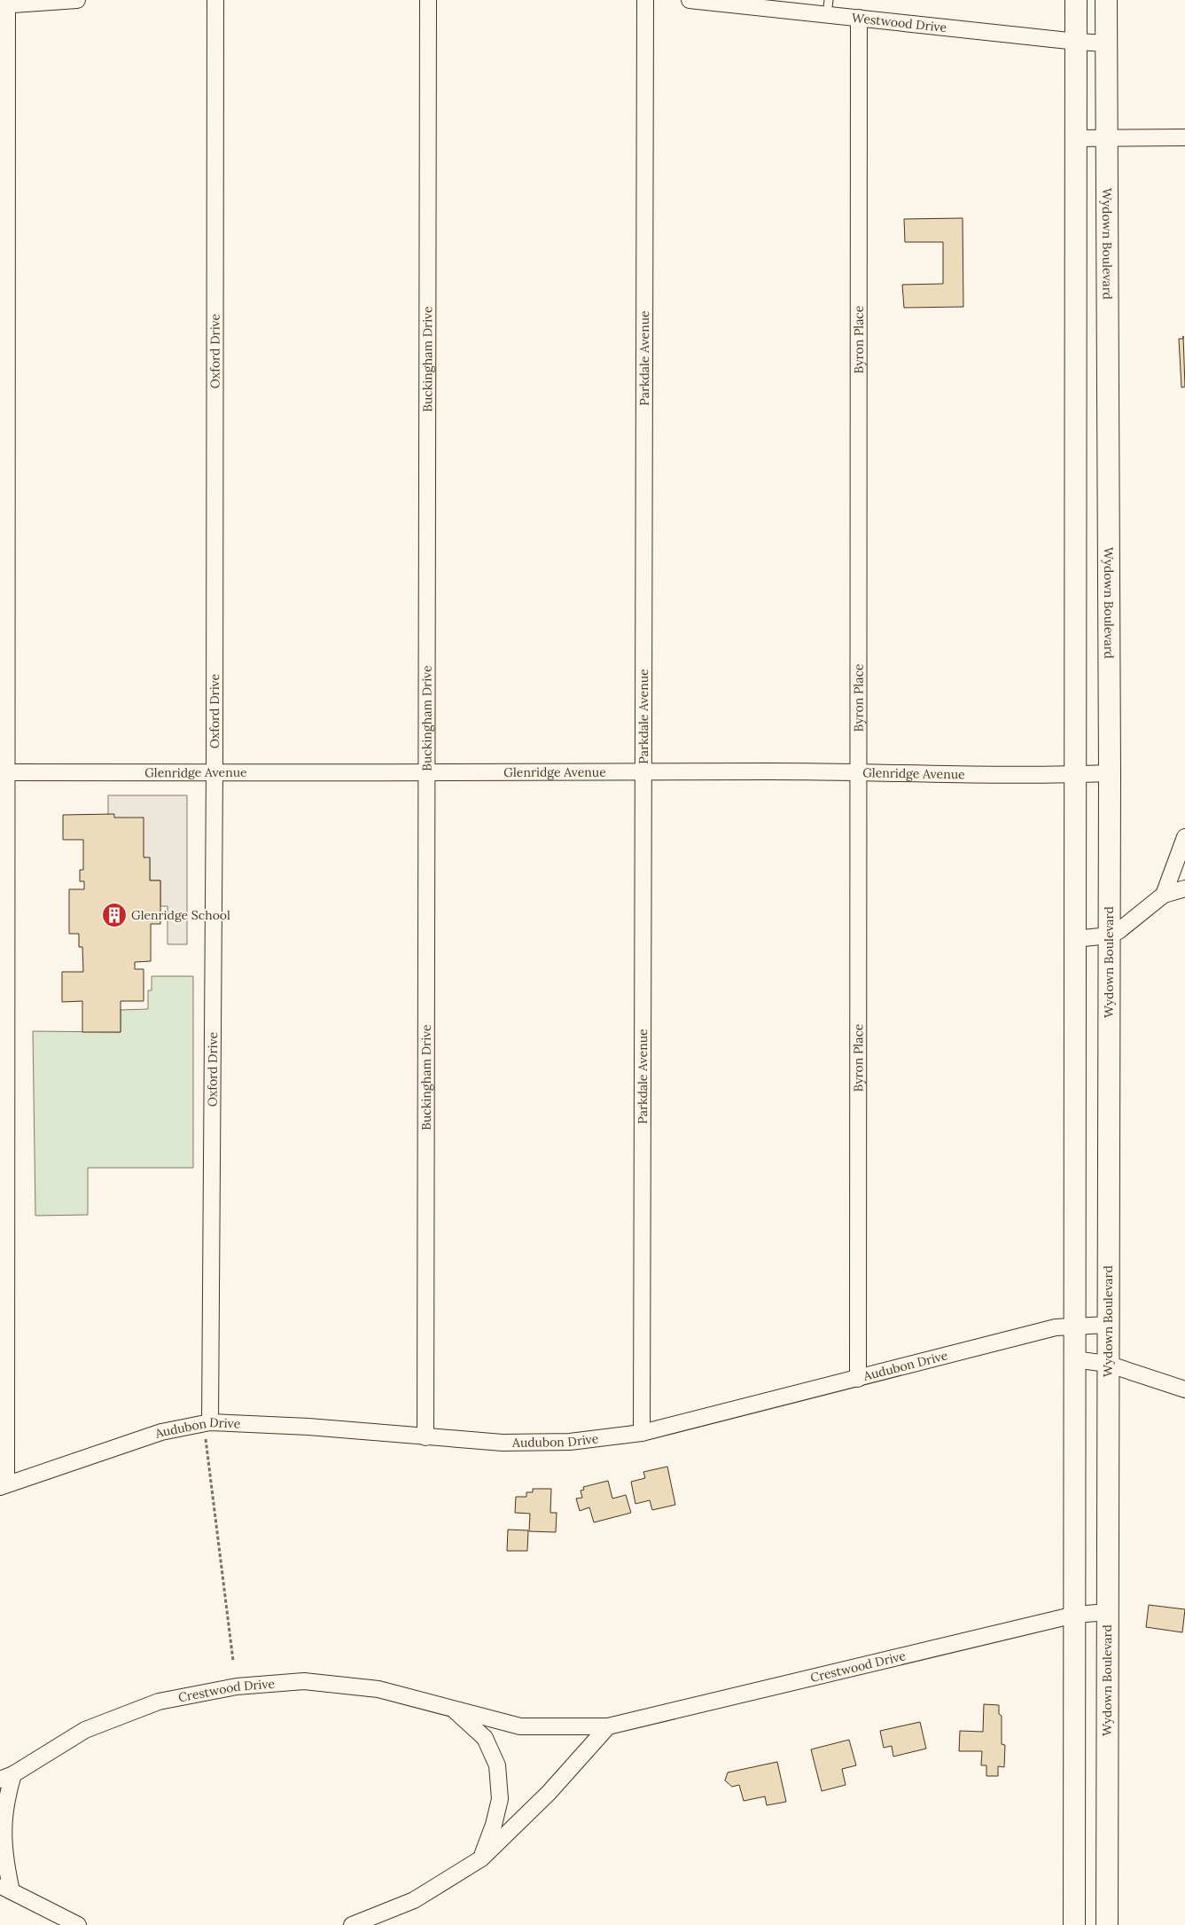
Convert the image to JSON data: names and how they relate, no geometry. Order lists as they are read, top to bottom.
{
  "streets": {
    "street": [
      "Westwood Drive",
      "Wydown Boulevard",
      "Byron Place",
      "Oxford Drive",
      "Parkdale Avenue",
      "Buckingham Drive",
      "Glenridge Avenue",
      "Audubon Drive",
      "Crestwood Drive"
    ]
  },
  "crossings": [
    ["Westwood Drive", "Wydown Boulevard"],
    ["Westwood Drive", "Byron Place"],
    ["Wydown Boulevard", "Glenridge Avenue"],
    ["Wydown Boulevard", "Audubon Drive"],
    ["Wydown Boulevard", "Crestwood Drive"],
    ["Byron Place", "Glenridge Avenue"],
    ["Byron Place", "Audubon Drive"],
    ["Oxford Drive", "Glenridge Avenue"],
    ["Oxford Drive", "Audubon Drive"],
    ["Parkdale Avenue", "Glenridge Avenue"],
    ["Parkdale Avenue", "Audubon Drive"],
    ["Buckingham Drive", "Glenridge Avenue"],
    ["Buckingham Drive", "Audubon Drive"]
  ],
  "places": {
    "building": ["Glenridge School"]
  }
}
